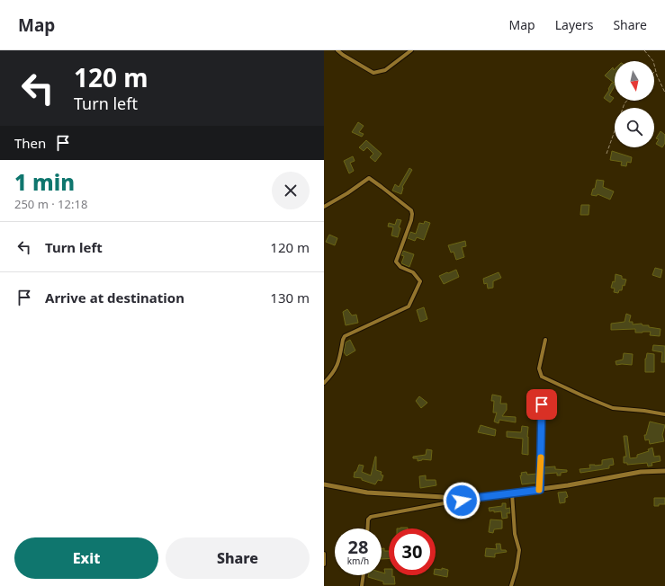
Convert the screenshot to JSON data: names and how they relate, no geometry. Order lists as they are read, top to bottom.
{
  "north": "bottom",
  "page": {
    "header": "Map",
    "nav": ["Map", "Layers", "Share"],
    "turn": ["120 m", "Turn left"],
    "then": "Then",
    "heading": ["1 min", "250 m · 12:18"],
    "list": [
      {
        "name": "Turn left",
        "value": "120 m"
      },
      {
        "name": "Arrive at destination",
        "value": "130 m"
      }
    ],
    "speed": "28 km/h",
    "limit": "30",
    "buttons": ["Exit", "Share"]
  }
}
